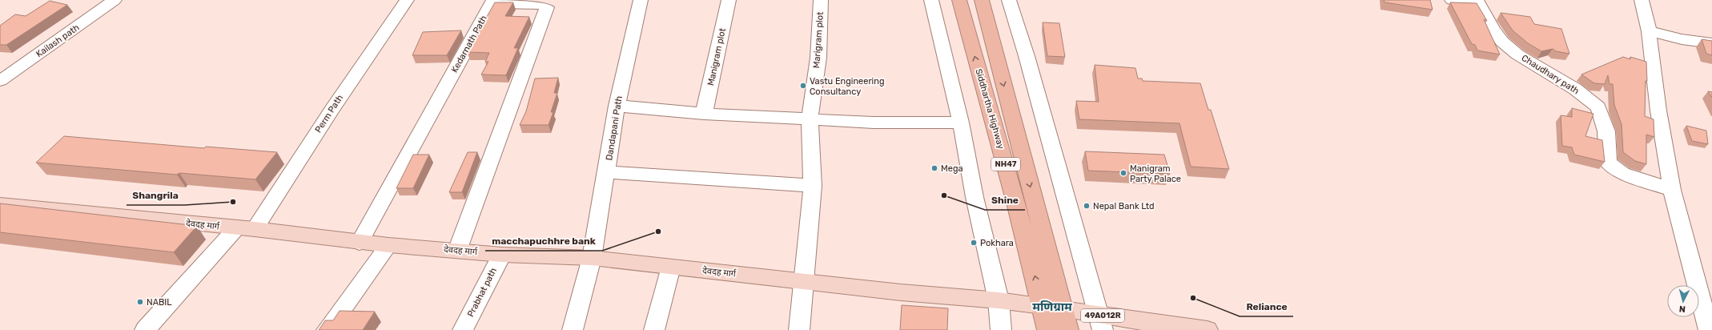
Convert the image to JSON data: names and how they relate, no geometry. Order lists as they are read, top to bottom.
{
  "streets": {
    "highway": ["Siddhartha Highway", "NH47"],
    "main road": ["देवदह मार्ग", "49A012R"],
    "street": [
      "Marigram plot",
      "Kailash path",
      "Kedarnath Path",
      "Manigram plot",
      "Chaudhary path",
      "Perm Path",
      "Dandapani Path",
      "Prabhat path"
    ]
  },
  "crossings": [
    ["Marigram plot", "देवदह मार्ग"],
    ["Kedarnath Path", "देवदह मार्ग"],
    ["Siddhartha Highway", "49A012R"],
    ["Perm Path", "देवदह मार्ग"],
    ["Dandapani Path", "देवदह मार्ग"],
    ["NH47", "49A012R"],
    ["देवदह मार्ग", "Prabhat path"],
    ["देवदह मार्ग", "49A012R"]
  ],
  "districts": ["मणिग्राम"],
  "places": [
    "Vastu Engineering Consultancy",
    "Mega",
    "Manigram Party Palace",
    "Shine",
    "Shangrila",
    "Nepal Bank Ltd",
    "macchapuchhre bank",
    "Pokhara",
    "Reliance",
    "NABIL"
  ],
  "north": "bottom"
}
